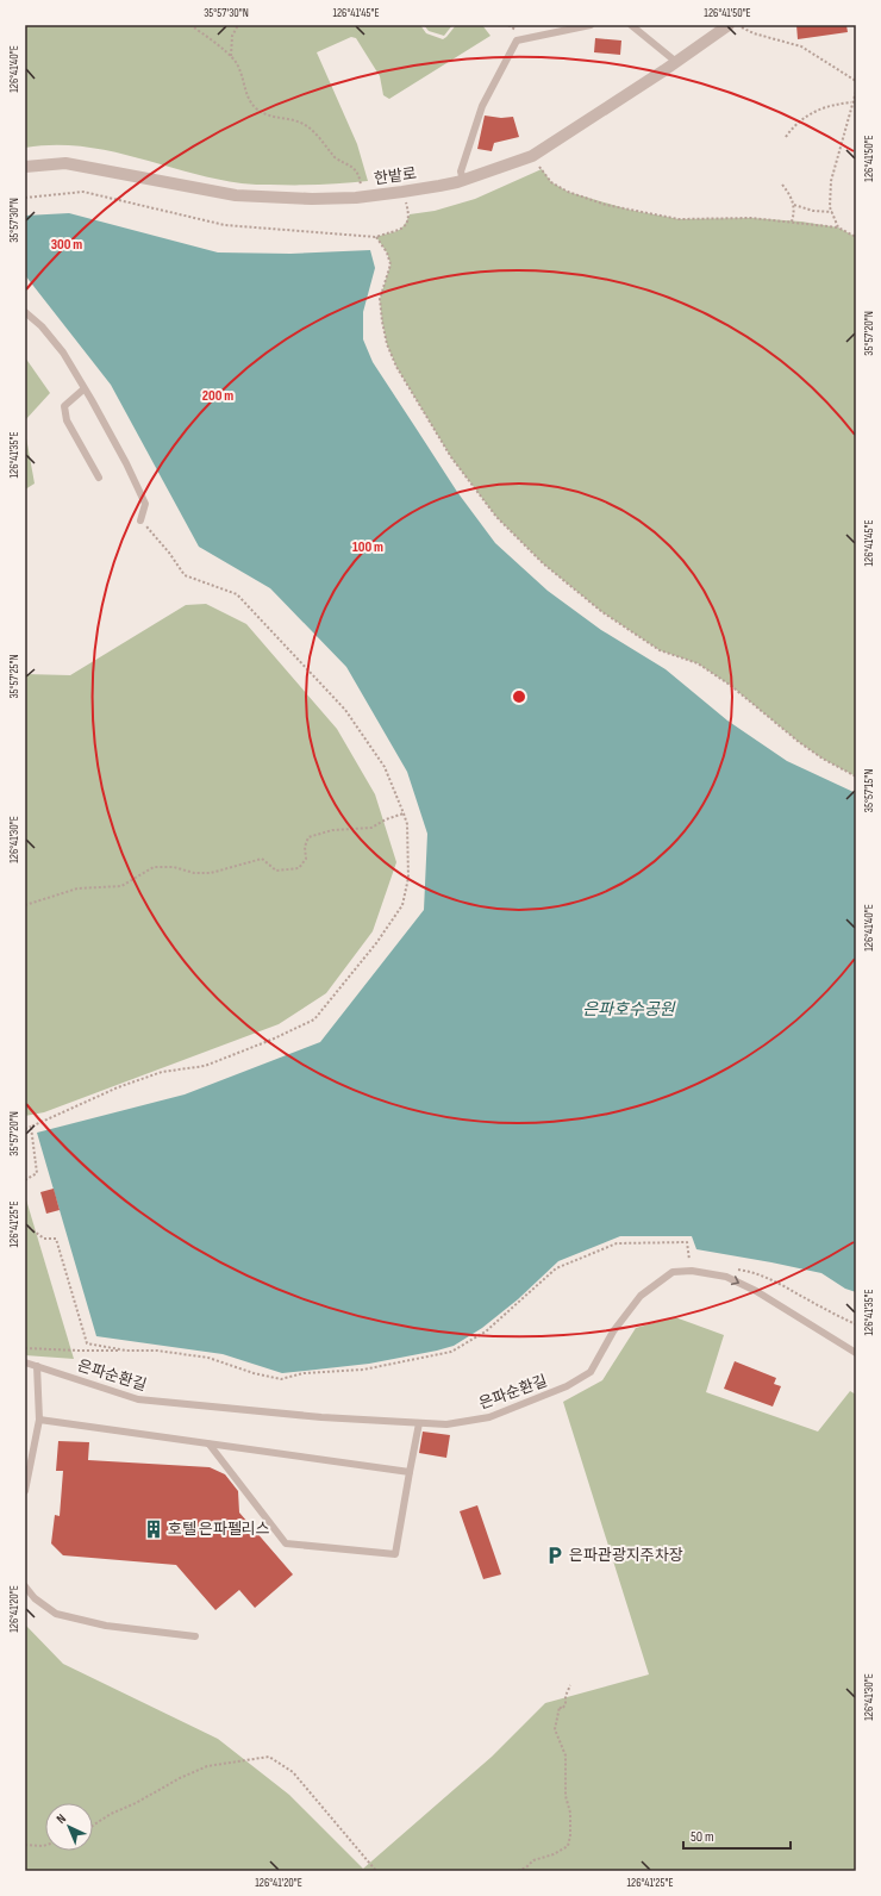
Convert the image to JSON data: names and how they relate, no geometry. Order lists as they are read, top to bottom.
{
  "streets": {
    "street": ["한밭로"],
    "lane": ["은파순환길"]
  },
  "one_way": ["은파순환길"],
  "water": ["은파호수공원"],
  "places": {
    "building": ["호텔 은파펠리스"],
    "parking": ["은파관광지주차장"]
  },
  "scale_bar": "50 m",
  "north": "top left",
  "coordinates": [
    "35°57'30\"N",
    "126°41'45\"E",
    "126°41'50\"E",
    "126°41'40\"E",
    "35°57'20\"N",
    "126°41'35\"E",
    "35°57'25\"N",
    "35°57'15\"N",
    "126°41'30\"E",
    "126°41'25\"E",
    "126°41'20\"E"
  ],
  "rings": ["300 m", "200 m", "100 m"]
}
